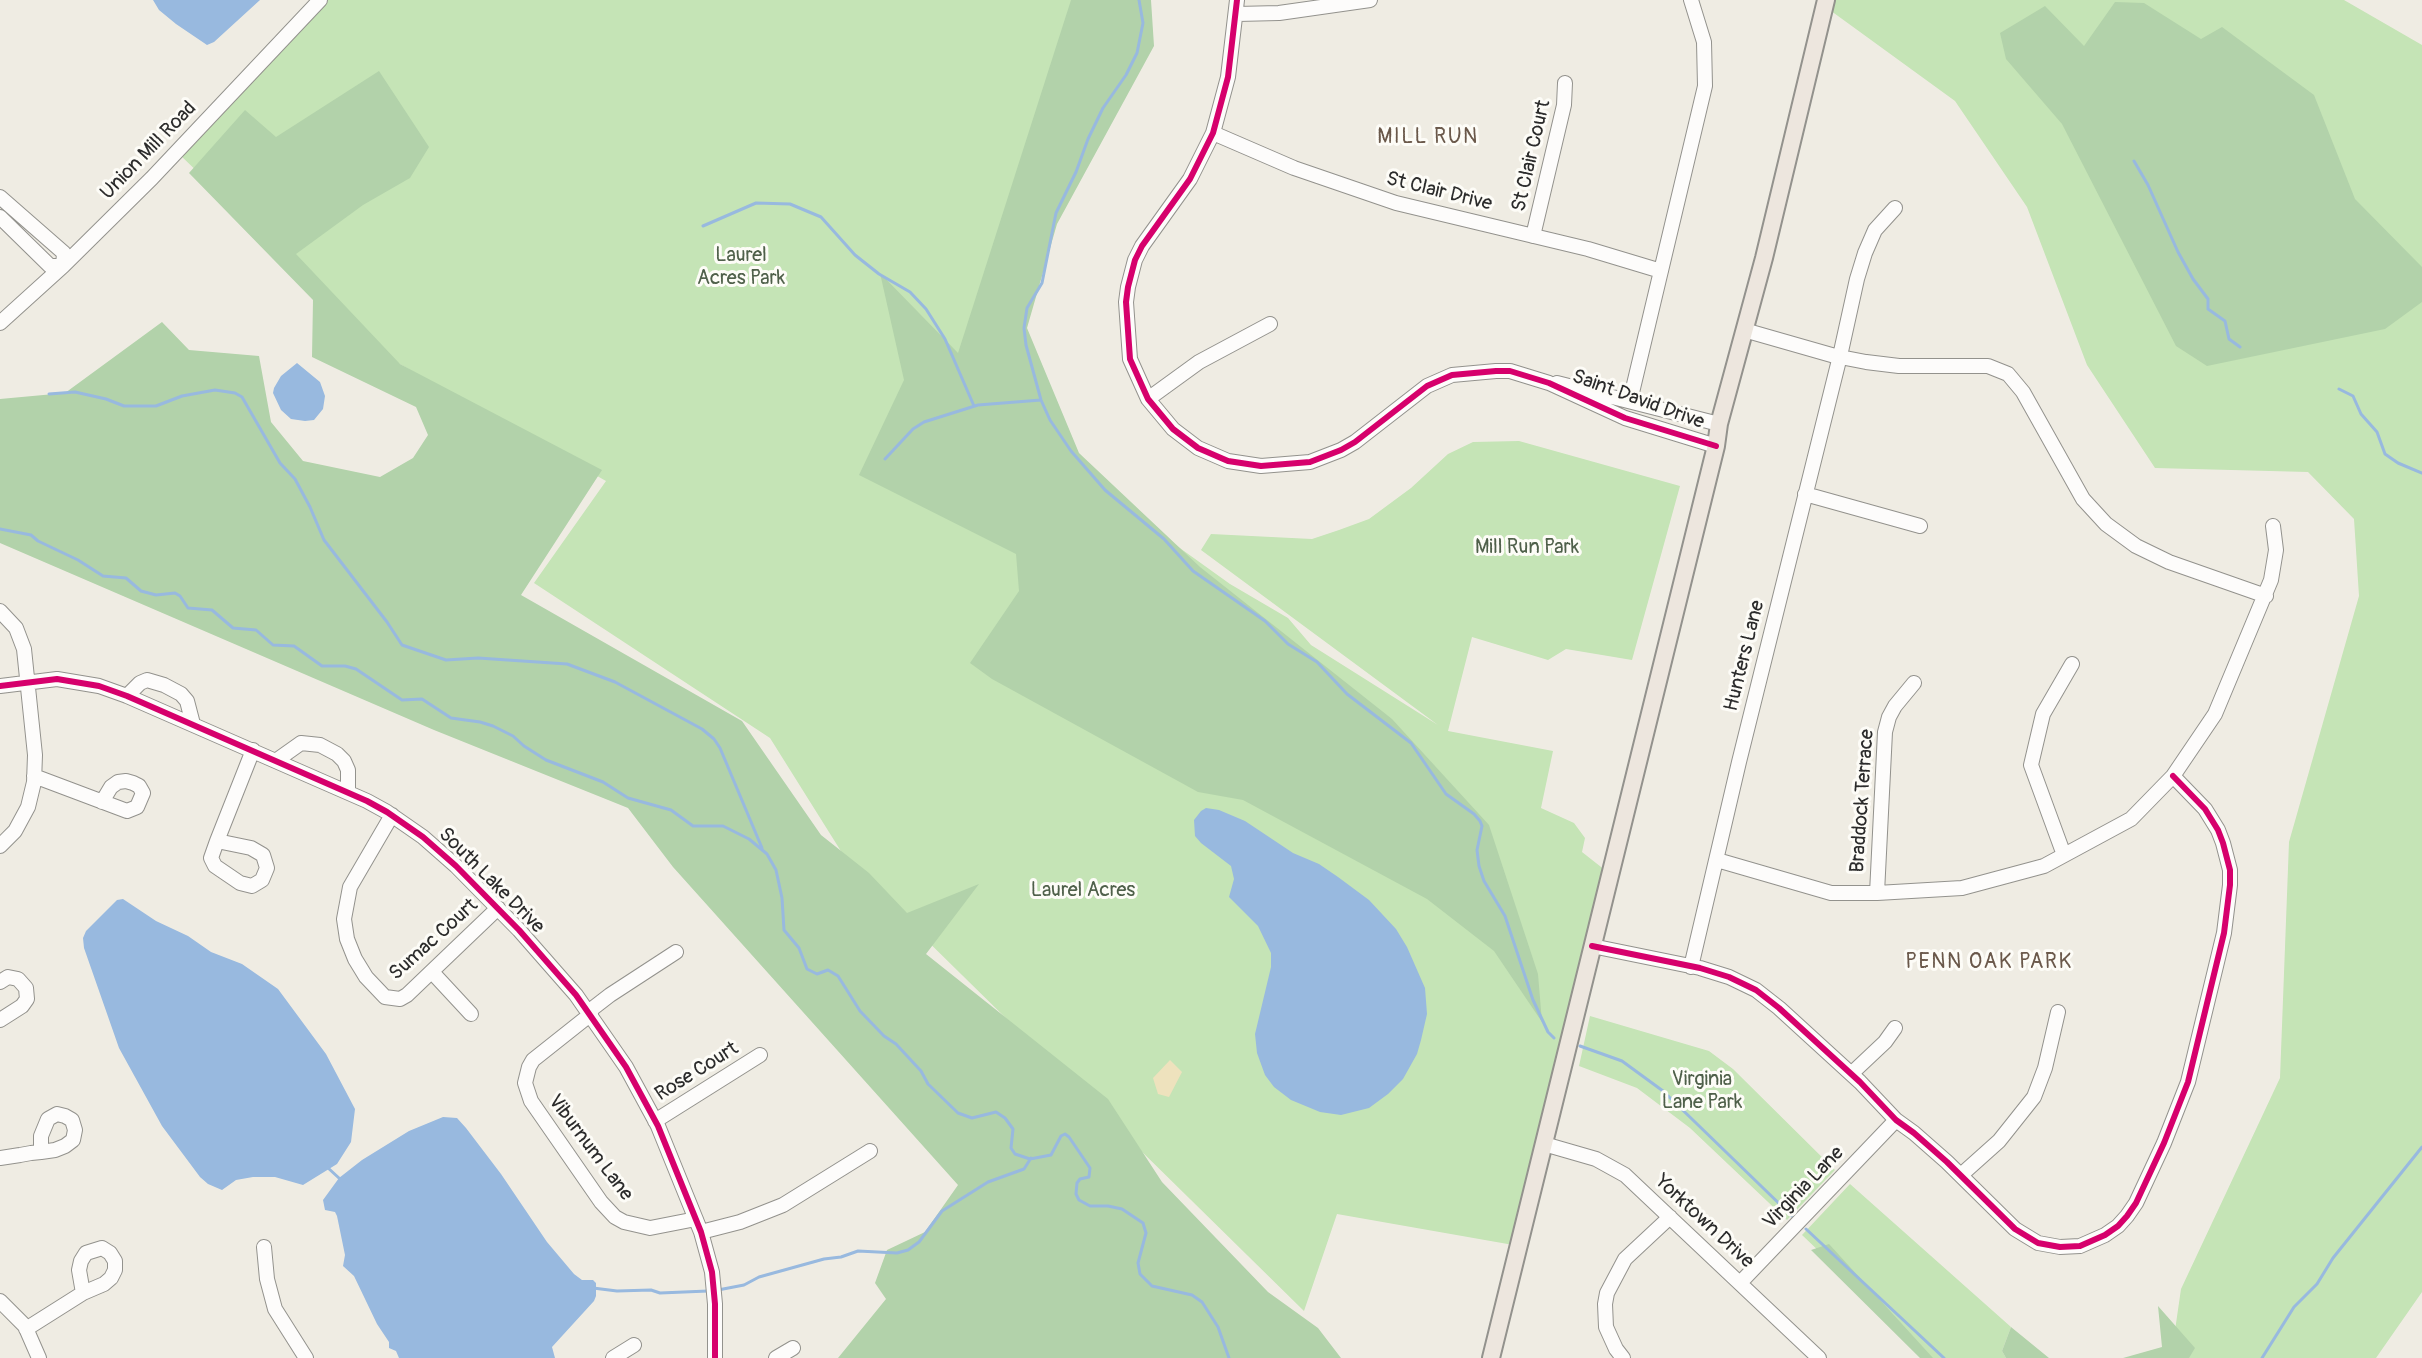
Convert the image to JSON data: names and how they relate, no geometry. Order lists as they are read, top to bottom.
{
  "streets": {
    "street": [
      "Union Mill Road",
      "St Clair Court",
      "St Clair Drive",
      "Saint David Drive",
      "Hunters Lane",
      "Braddock Terrace",
      "South Lake Drive",
      "Sumac Court",
      "Rose Court",
      "Viburnum Lane",
      "Virginia Lane",
      "Yorktown Drive"
    ]
  },
  "crossings": [
    ["St Clair Court", "St Clair Drive"],
    ["South Lake Drive", "Sumac Court"],
    ["South Lake Drive", "Rose Court"],
    ["South Lake Drive", "Viburnum Lane"],
    ["Virginia Lane", "Yorktown Drive"]
  ],
  "districts": ["MILL RUN", "PENN OAK PARK"],
  "parks": [
    "Laurel Acres Park",
    "Mill Run Park",
    "Laurel Acres",
    "Virginia Lane Park"
  ]
}
